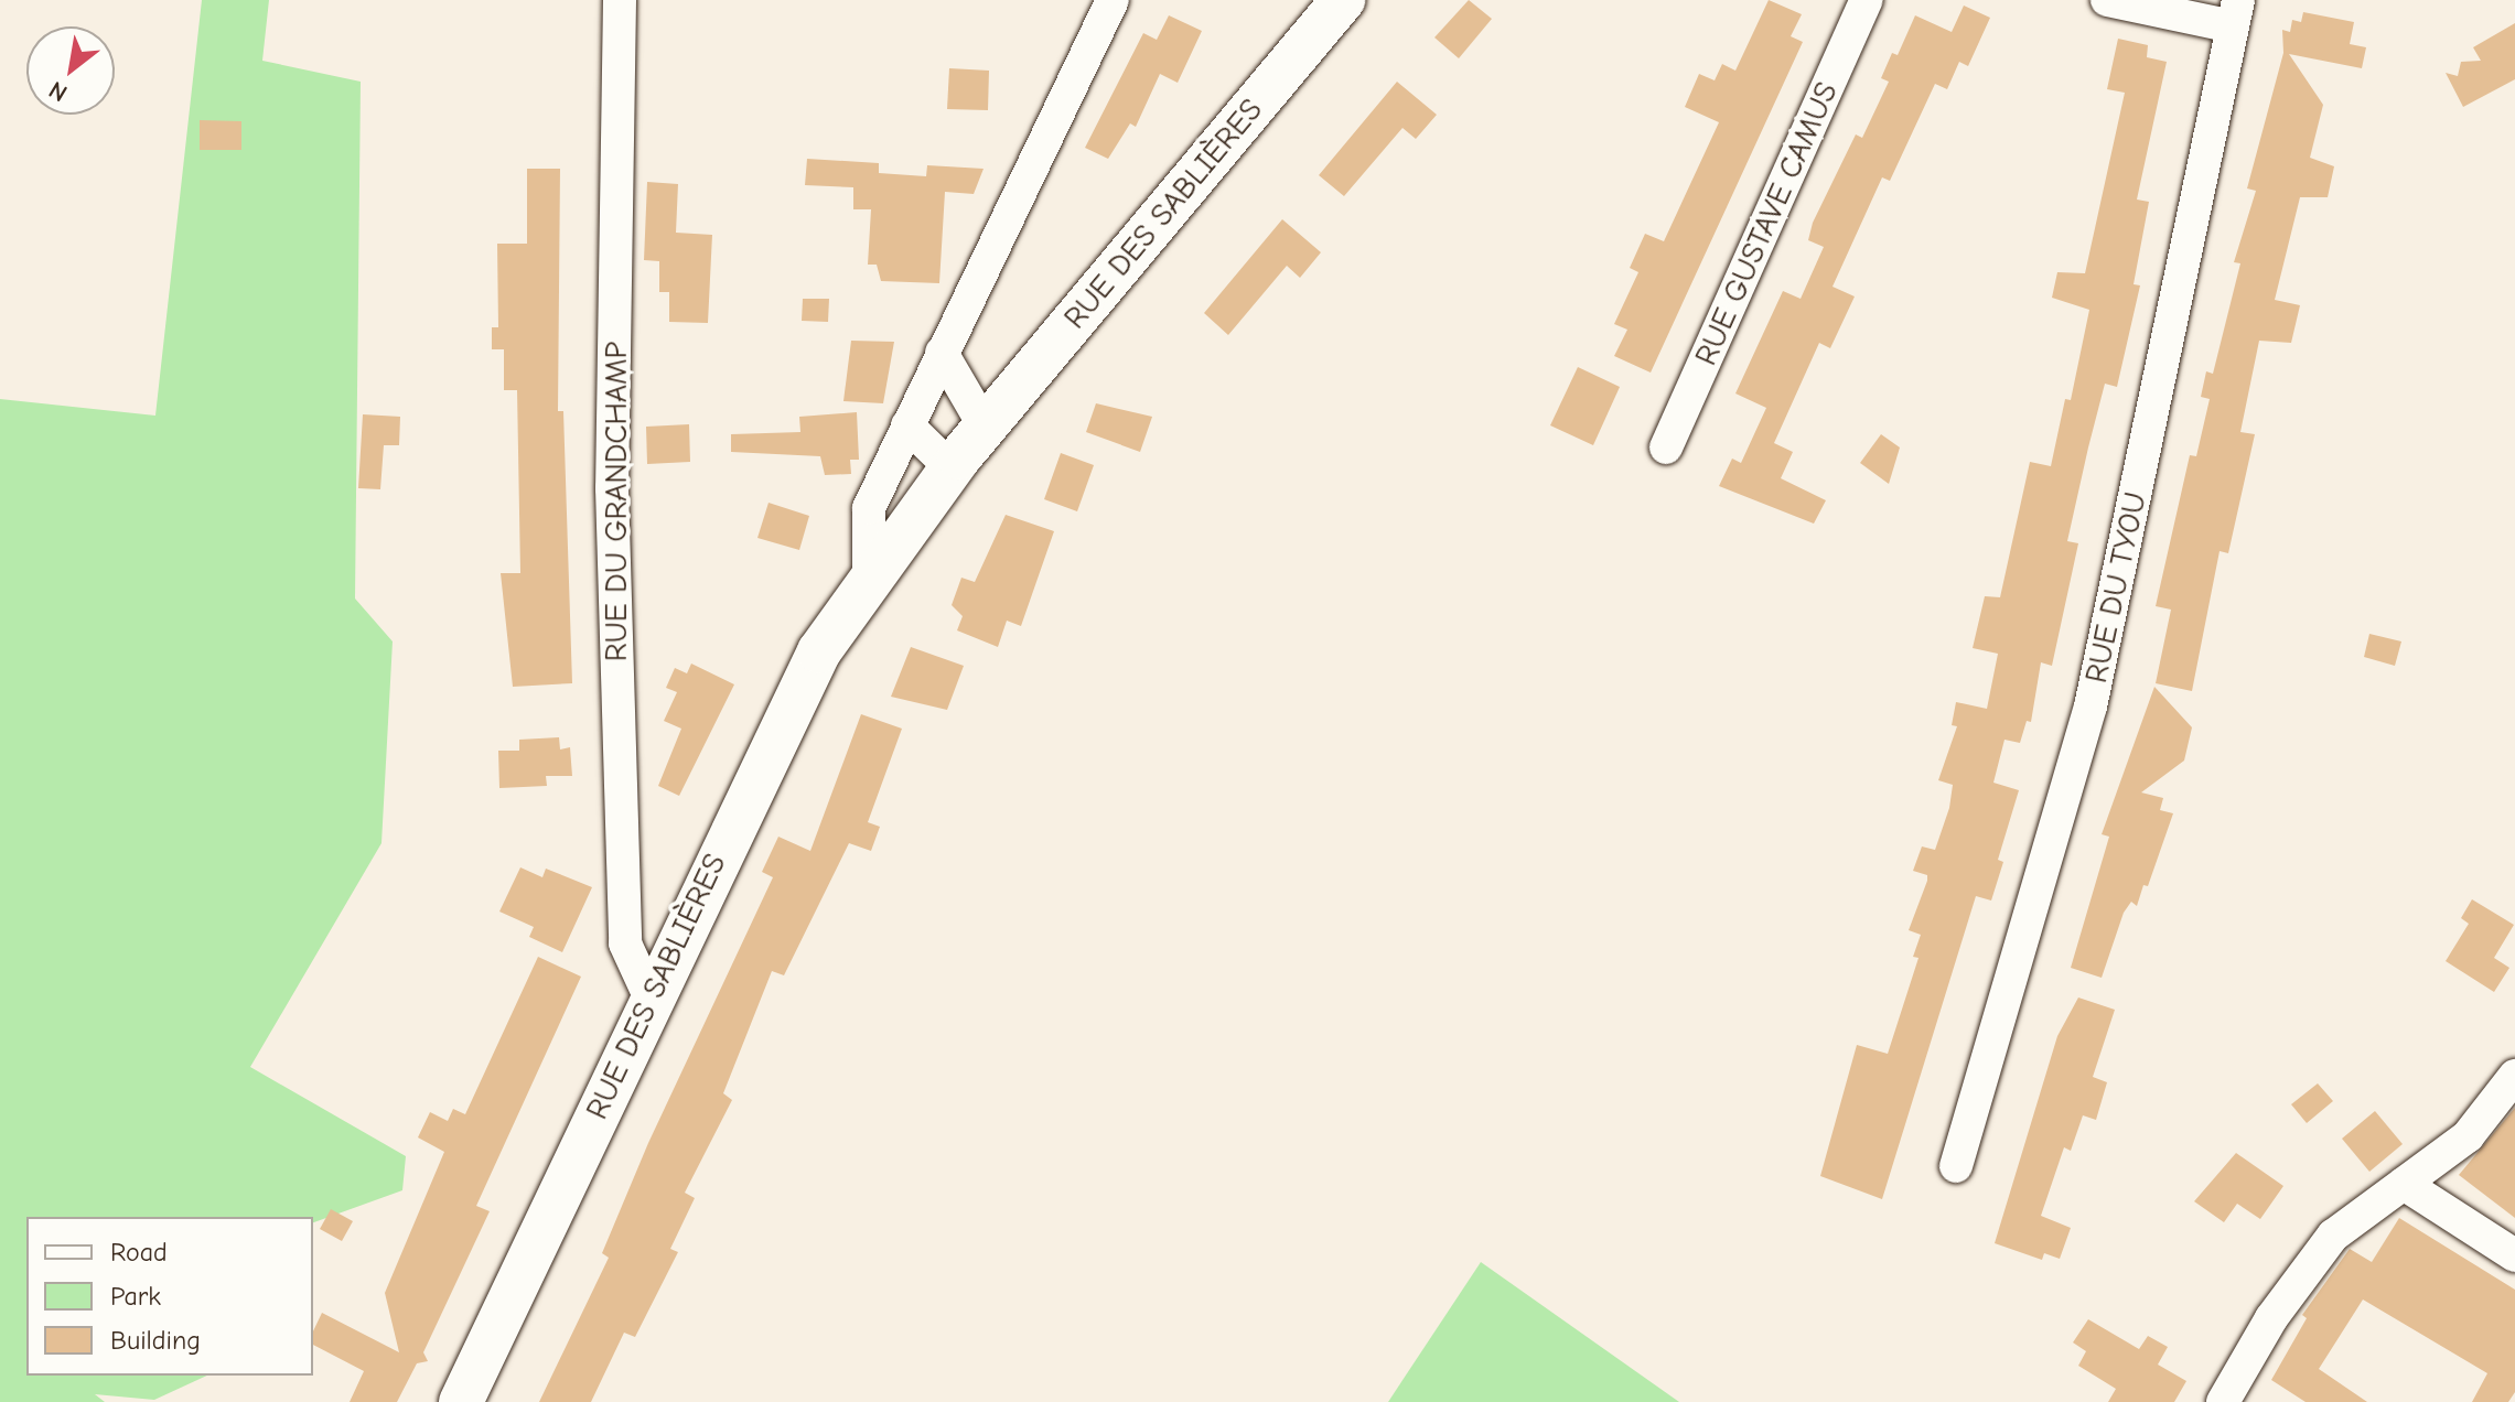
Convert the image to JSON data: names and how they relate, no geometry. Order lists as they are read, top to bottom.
{
  "streets": {
    "main road": ["RUE DES SABLIÈRES"],
    "street": ["RUE GUSTAVE CAMUS", "RUE DU GRANDCHAMP", "RUE DU TYOU"]
  },
  "crossings": [
    ["RUE DES SABLIÈRES", "RUE DU GRANDCHAMP"]
  ],
  "legend": ["Road", "Park", "Building"],
  "north": "bottom left"
}
